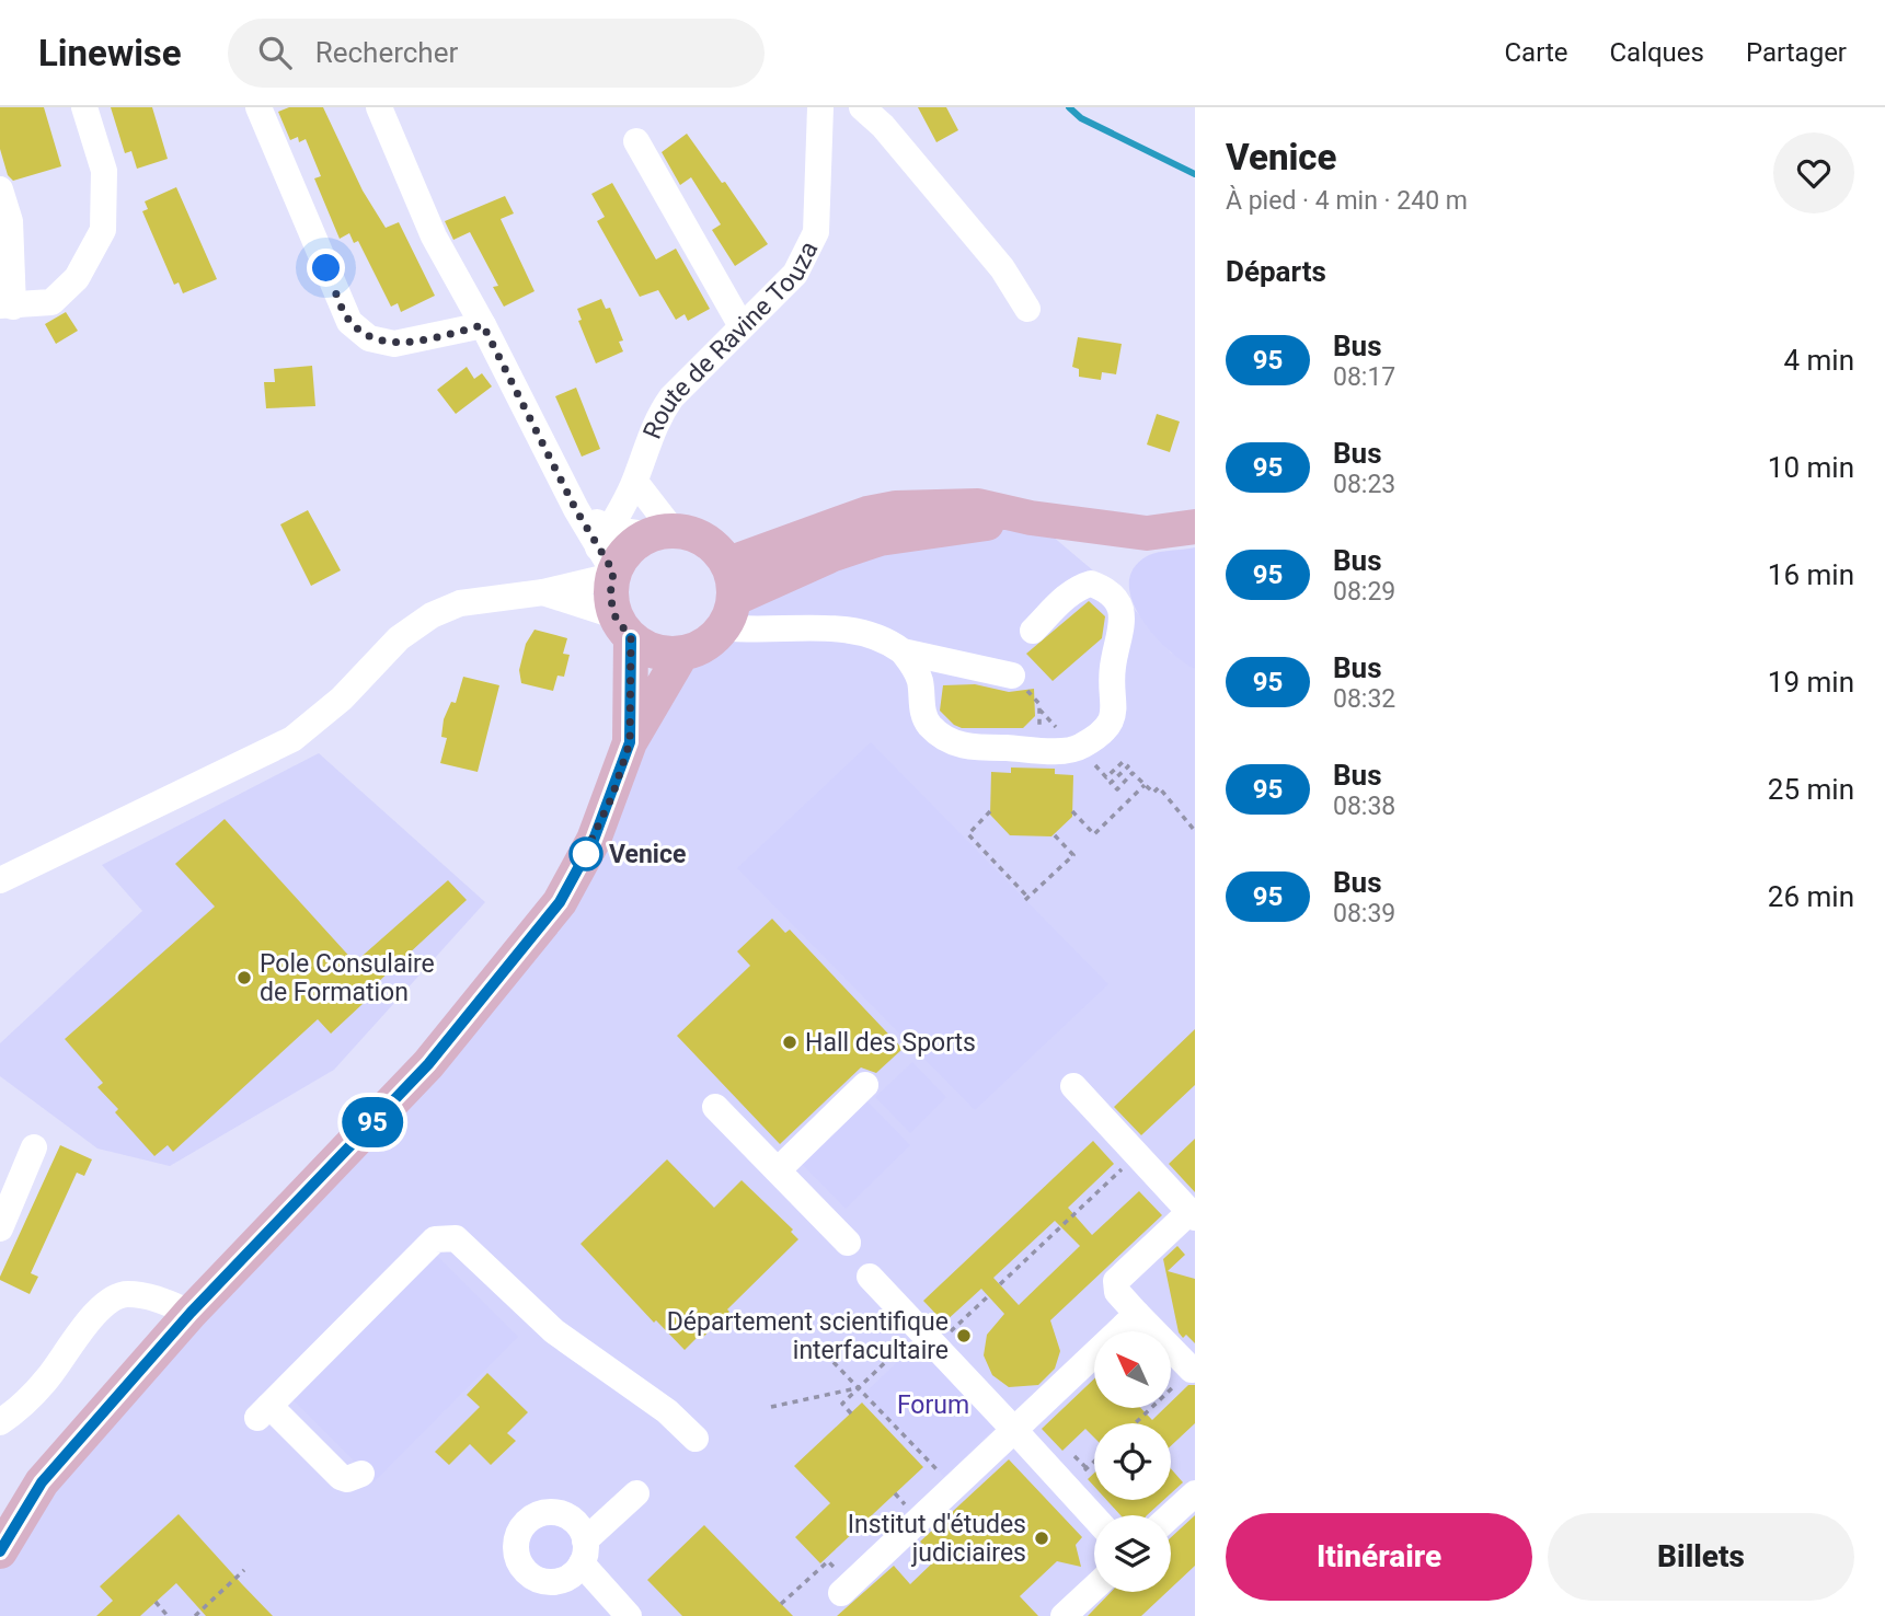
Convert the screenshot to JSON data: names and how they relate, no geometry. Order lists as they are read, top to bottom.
{
  "streets": {
    "street": ["Route de Ravine Touza"]
  },
  "parks": ["Forum"],
  "places": [
    "Venice",
    "Pole Consulaire de Formation",
    "Hall des Sports",
    "Département scientifique interfacultaire",
    "Institut d'études judiciaires"
  ],
  "lines": ["bus line 95"],
  "north": "top left",
  "page": {
    "header": "Linewise",
    "search": "Rechercher",
    "nav": ["Carte", "Calques", "Partager"],
    "on_map": "95",
    "heading": [
      ["Venice", "À pied · 4 min · 240 m"],
      "Départs"
    ],
    "list": [
      {
        "mark": "95",
        "name": "Bus",
        "note": "08:17",
        "value": "4 min"
      },
      {
        "mark": "95",
        "name": "Bus",
        "note": "08:23",
        "value": "10 min"
      },
      {
        "mark": "95",
        "name": "Bus",
        "note": "08:29",
        "value": "16 min"
      },
      {
        "mark": "95",
        "name": "Bus",
        "note": "08:32",
        "value": "19 min"
      },
      {
        "mark": "95",
        "name": "Bus",
        "note": "08:38",
        "value": "25 min"
      },
      {
        "mark": "95",
        "name": "Bus",
        "note": "08:39",
        "value": "26 min"
      }
    ],
    "buttons": ["Itinéraire", "Billets"]
  }
}
